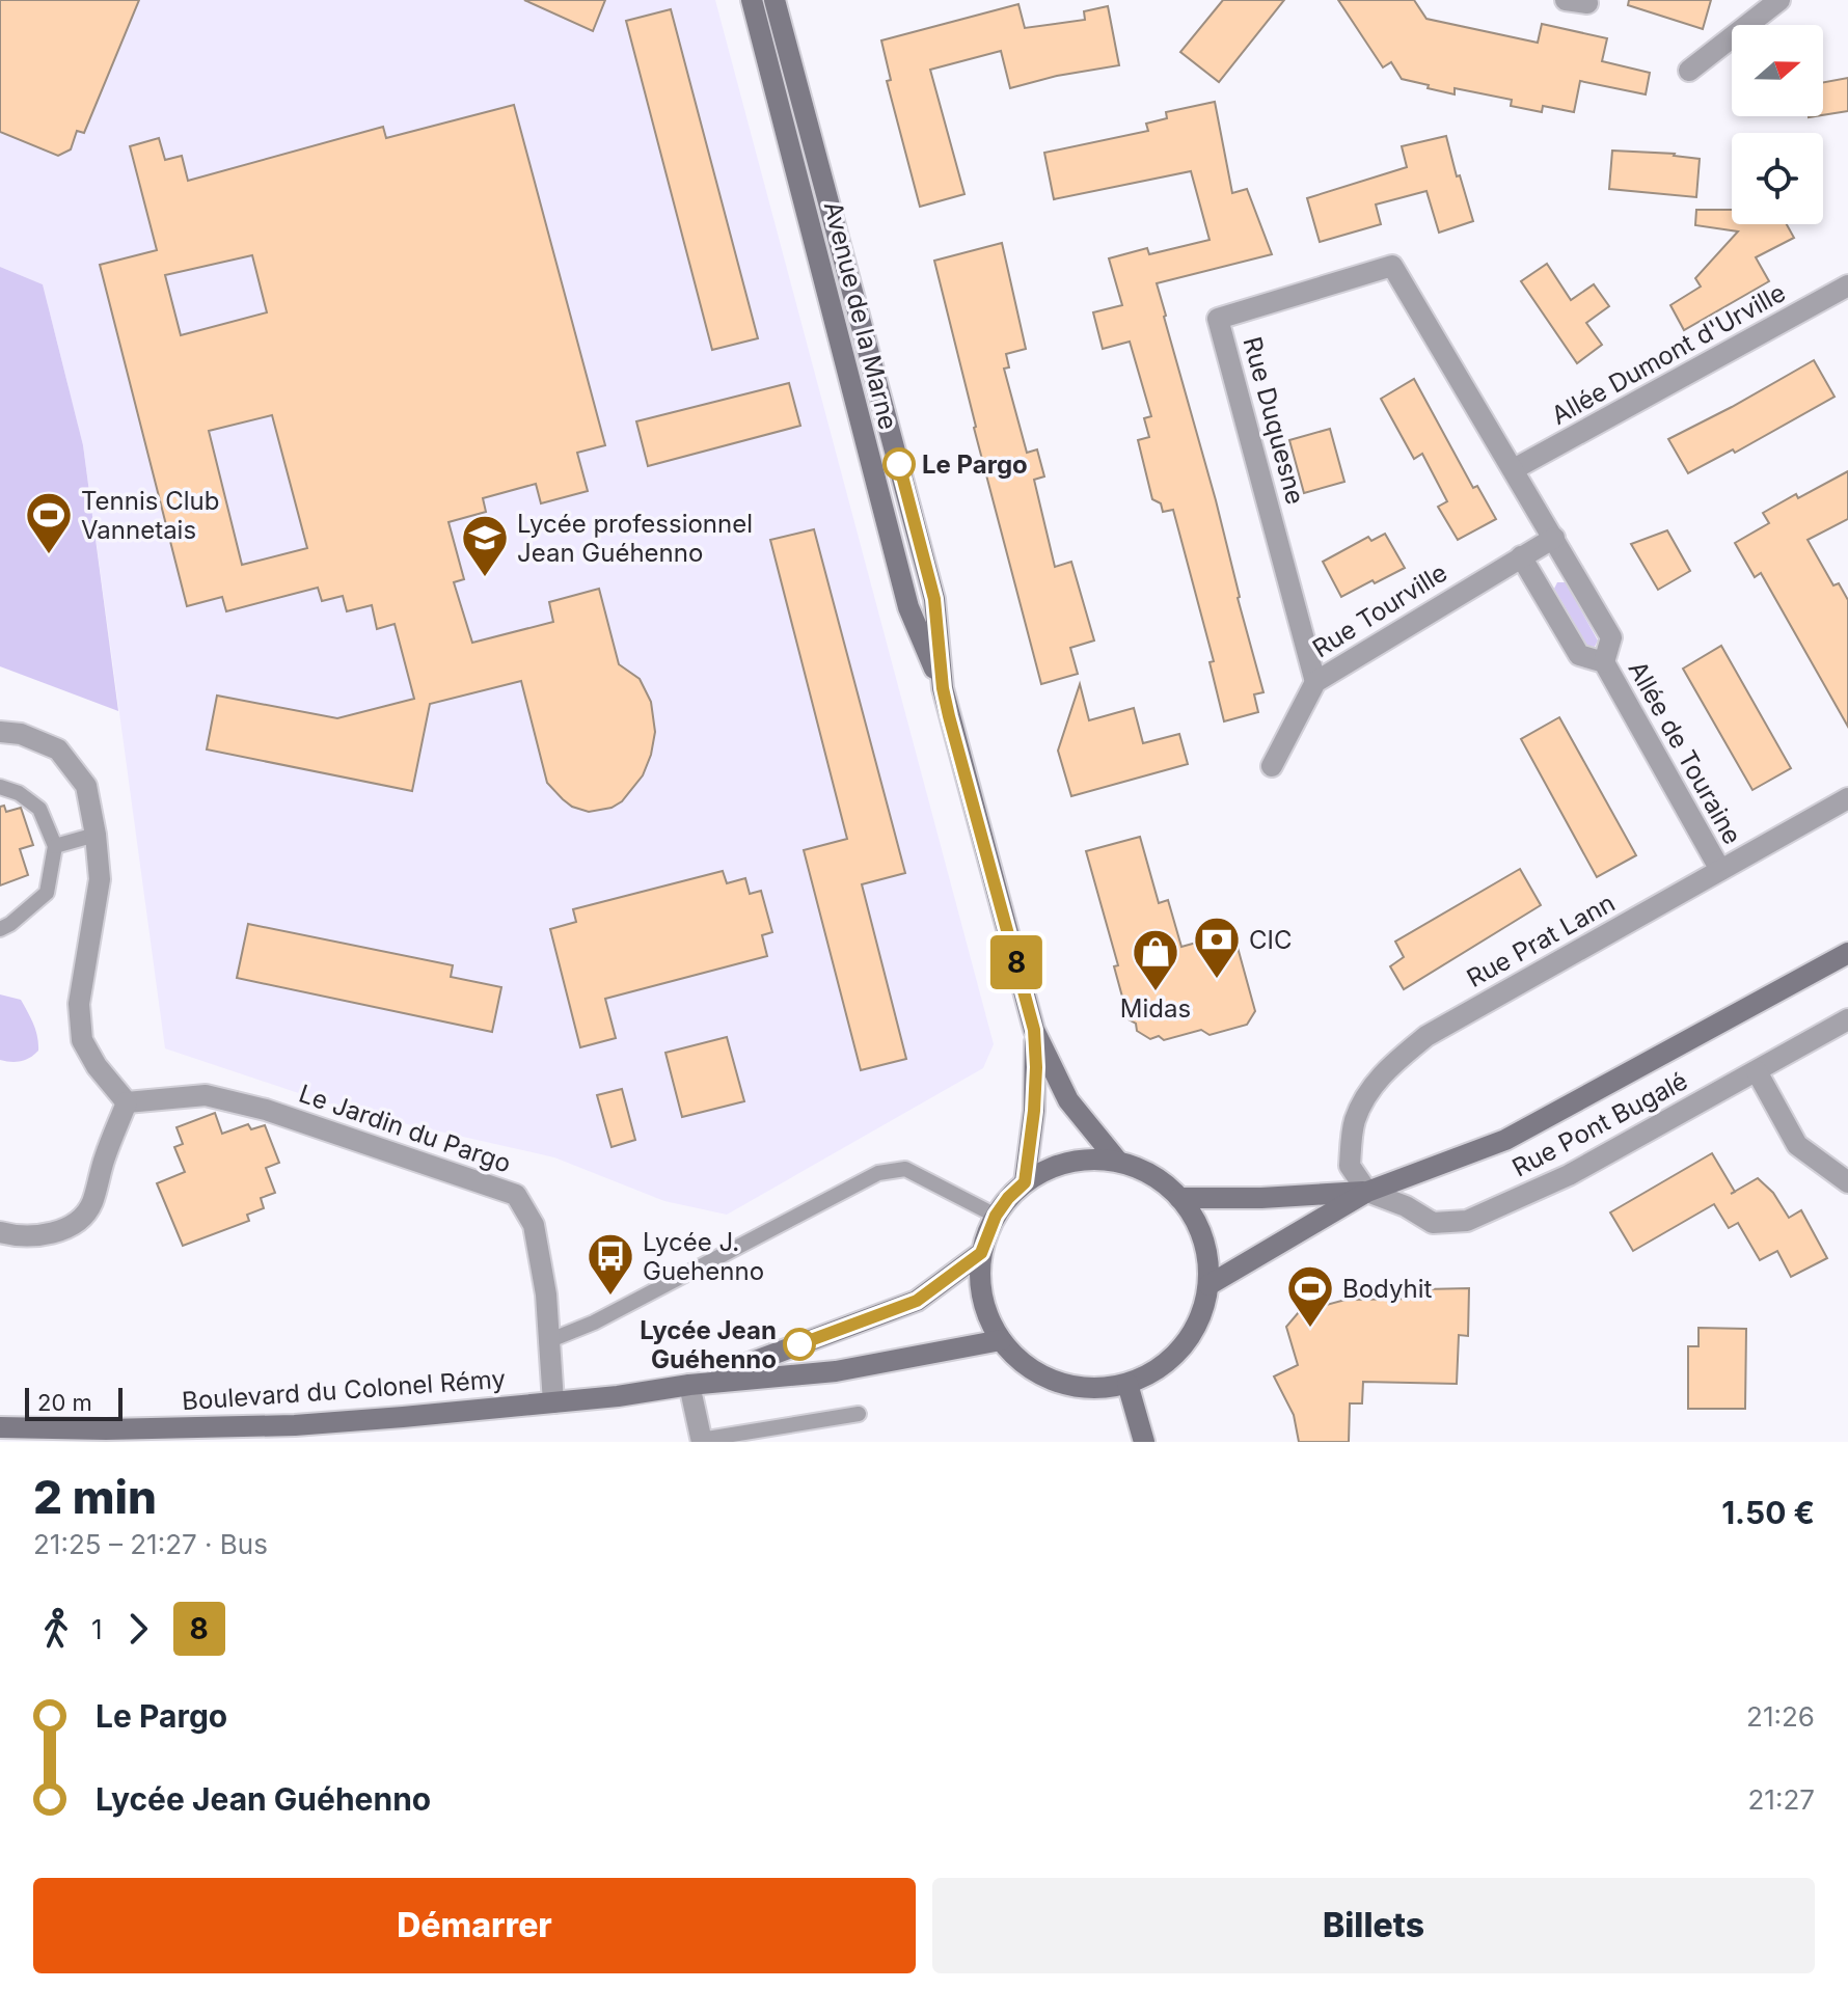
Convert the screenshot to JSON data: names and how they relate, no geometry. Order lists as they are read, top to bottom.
{
  "streets": {
    "main road": ["Avenue de la Marne", "Boulevard du Colonel Rémy"],
    "street": [
      "Allée Dumont d'Urville",
      "Rue Duquesne",
      "Rue Tourville",
      "Allée de Touraine",
      "Rue Prat Lann",
      "Rue Pont Bugalé",
      "Le Jardin du Pargo"
    ]
  },
  "crossings": [
    ["Avenue de la Marne", "Boulevard du Colonel Rémy"],
    ["Allée Dumont d'Urville", "Rue Duquesne"],
    ["Rue Duquesne", "Rue Tourville"],
    ["Rue Duquesne", "Allée de Touraine"],
    ["Rue Tourville", "Allée de Touraine"],
    ["Allée de Touraine", "Rue Prat Lann"],
    ["Rue Prat Lann", "Rue Pont Bugalé"],
    ["Le Jardin du Pargo", "Boulevard du Colonel Rémy"]
  ],
  "places": {
    "other": ["Le Pargo", "Lycée Jean Guéhenno"],
    "sports": ["Tennis Club Vannetais", "Bodyhit"],
    "school or university": ["Lycée professionnel Jean Guéhenno"],
    "bank": ["CIC"],
    "shop": ["Midas"],
    "bus stop": ["Lycée J. Guehenno"]
  },
  "lines": ["bus line 8"],
  "scale_bar": "20 m",
  "north": "right",
  "page": {
    "on_map": "8",
    "scale": "20 m",
    "heading": ["2 min", "21:25 – 21:27 · Bus", "1.50 €"],
    "legs": ["1", "8"],
    "list": [
      {
        "name": "Le Pargo",
        "value": "21:26"
      },
      {
        "name": "Lycée Jean Guéhenno",
        "value": "21:27"
      }
    ],
    "buttons": ["Démarrer", "Billets"]
  }
}
